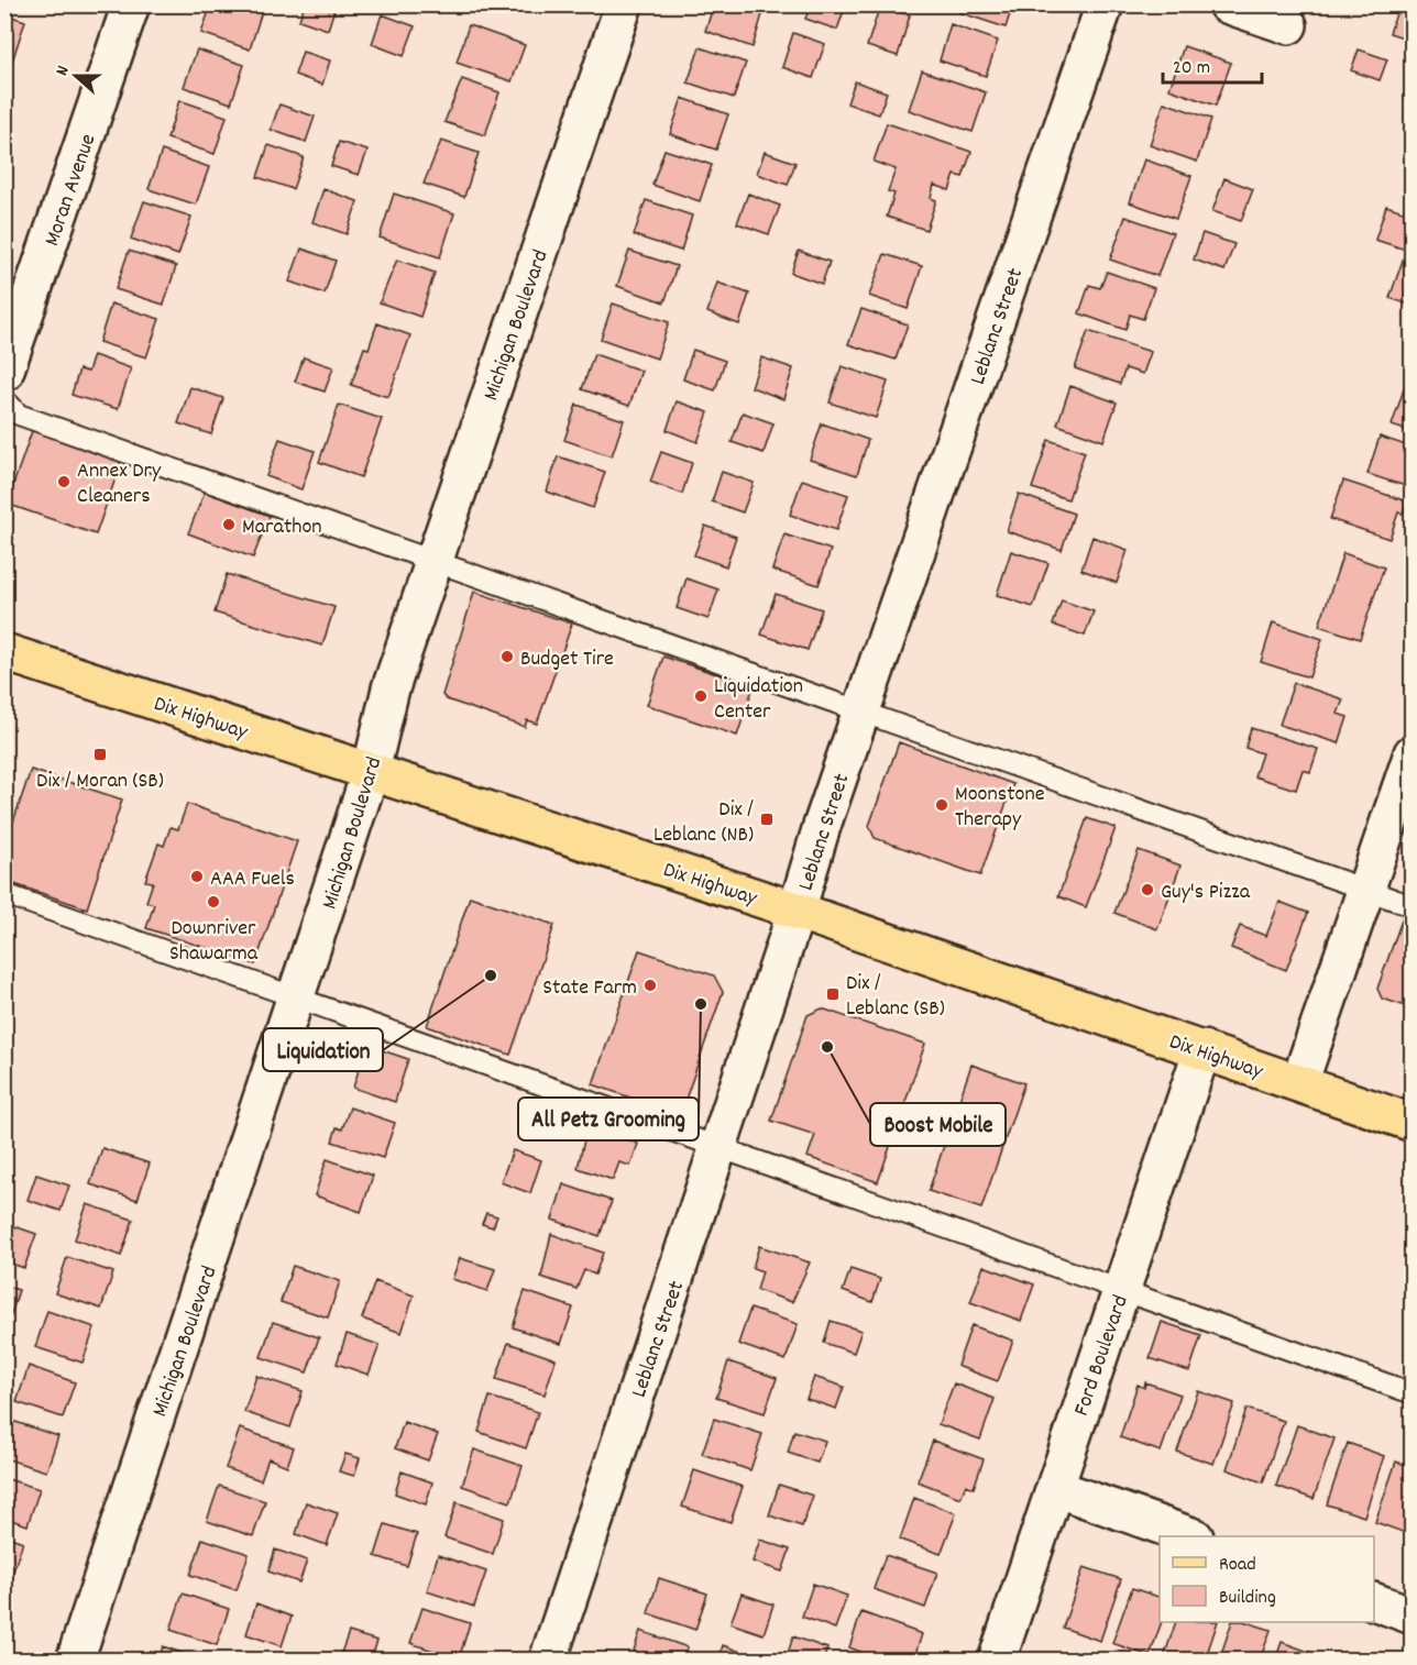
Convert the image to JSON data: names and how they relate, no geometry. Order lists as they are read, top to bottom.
{
  "streets": {
    "main road": ["Dix Highway"],
    "street": [
      "Moran Avenue",
      "Michigan Boulevard",
      "Leblanc Street",
      "Ford Boulevard"
    ]
  },
  "crossings": [
    ["Michigan Boulevard", "Dix Highway"],
    ["Leblanc Street", "Dix Highway"],
    ["Dix Highway", "Ford Boulevard"]
  ],
  "places": {
    "other": [
      "Annex Dry Cleaners",
      "Marathon",
      "Budget Tire",
      "Liquidation Center",
      "Moonstone Therapy",
      "AAA Fuels",
      "Guy's Pizza",
      "Downriver Shawarma",
      "Liquidation",
      "State Farm",
      "All Petz Grooming",
      "Boost Mobile"
    ],
    "transit": ["Dix / Moran (SB)", "Dix / Leblanc (NB)", "Dix / Leblanc (SB)"]
  },
  "legend": ["Road", "Building"],
  "scale_bar": "20 m",
  "north": "left"
}
